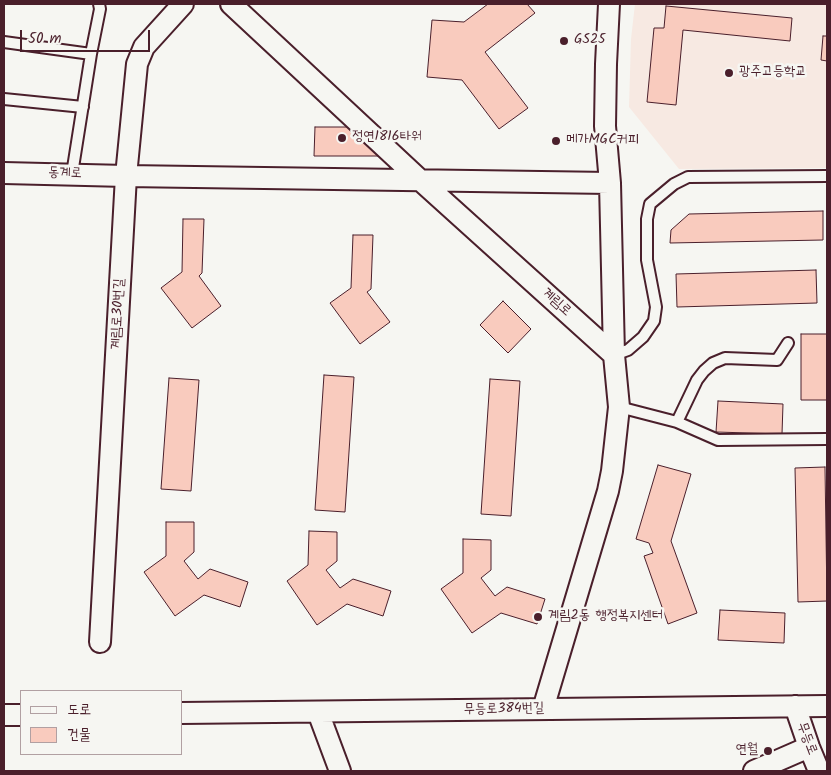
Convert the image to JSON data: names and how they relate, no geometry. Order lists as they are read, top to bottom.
{
  "streets": {
    "street": [
      "동계로",
      "계림로",
      "계림로30번길",
      "무등로384번길",
      "무등로"
    ]
  },
  "crossings": [
    ["동계로", "계림로"],
    ["동계로", "계림로30번길"],
    ["무등로384번길", "무등로"]
  ],
  "places": [
    "GS25",
    "광주고등학교",
    "정연1816타워",
    "메가MGC커피",
    "계림2동 행정복지센터",
    "연월"
  ],
  "legend": ["도로", "건물"],
  "scale_bar": "50 m"
}
